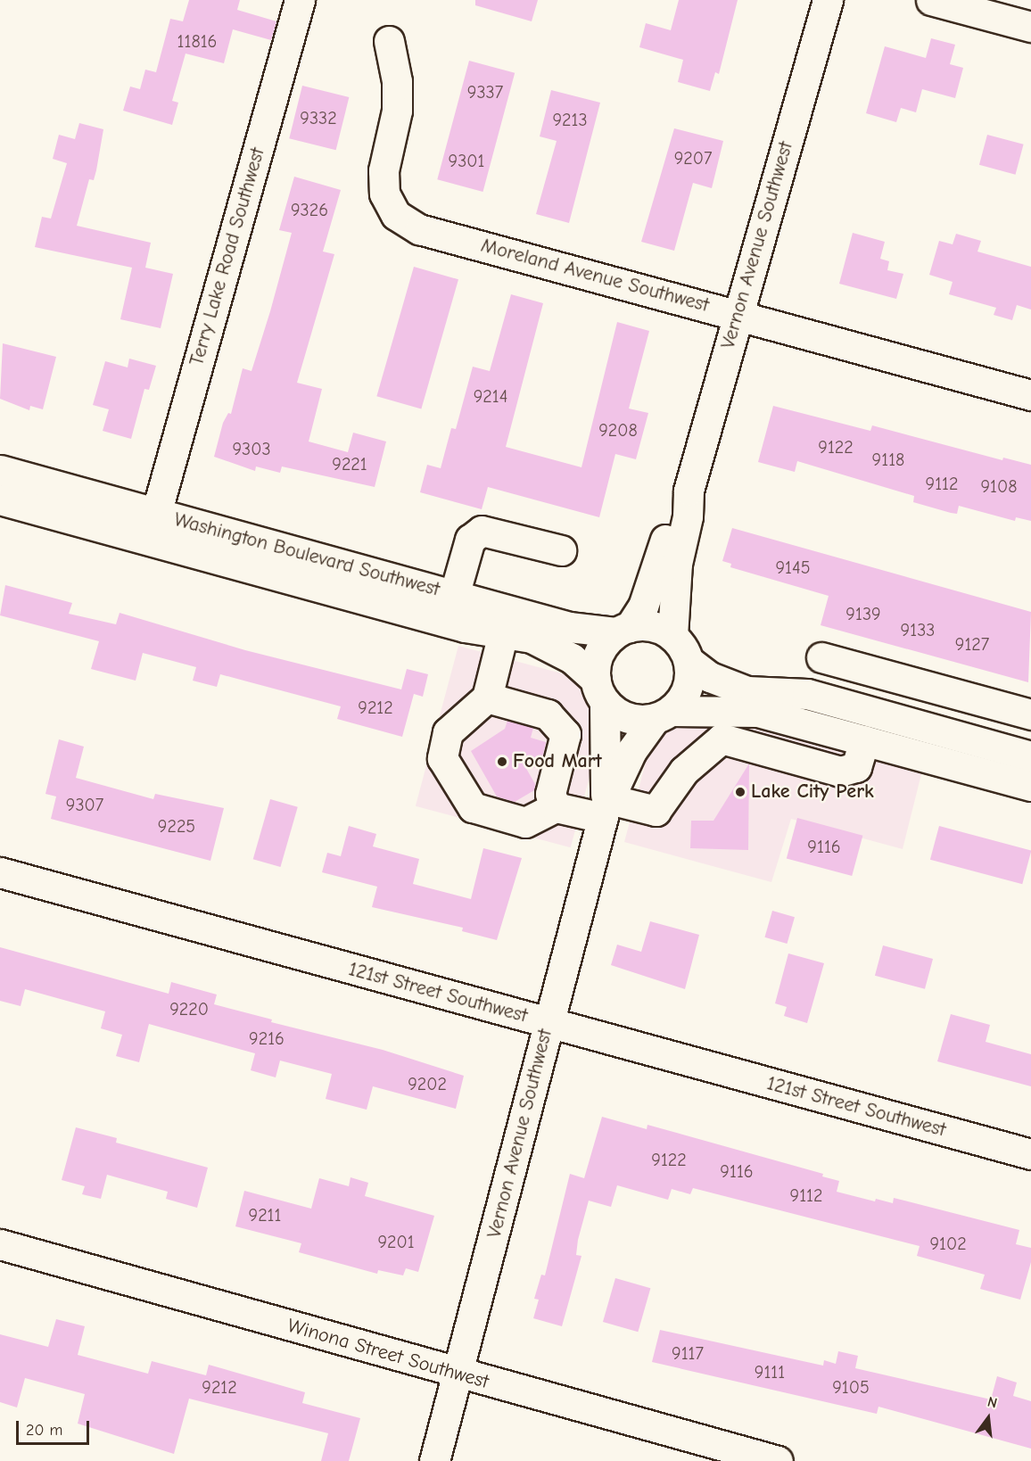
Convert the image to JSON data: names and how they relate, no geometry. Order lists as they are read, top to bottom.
{
  "streets": {
    "street": [
      "Vernon Avenue Southwest",
      "Terry Lake Road Southwest",
      "Moreland Avenue Southwest",
      "Washington Boulevard Southwest",
      "121st Street Southwest",
      "Winona Street Southwest"
    ]
  },
  "crossings": [
    ["Vernon Avenue Southwest", "Moreland Avenue Southwest"],
    ["Vernon Avenue Southwest", "Washington Boulevard Southwest"],
    ["Vernon Avenue Southwest", "121st Street Southwest"],
    ["Vernon Avenue Southwest", "Winona Street Southwest"],
    ["Terry Lake Road Southwest", "Washington Boulevard Southwest"]
  ],
  "places": ["Food Mart", "Lake City Perk"],
  "house_numbers": [
    "11816",
    "9337",
    "9332",
    "9213",
    "9207",
    "9301",
    "9326",
    "9214",
    "9208",
    "9122",
    "9303",
    "9118",
    "9221",
    "9112",
    "9108",
    "9145",
    "9139",
    "9133",
    "9127",
    "9212",
    "9307",
    "9225",
    "9116",
    "9220",
    "9216",
    "9202",
    "9122",
    "9116",
    "9112",
    "9211",
    "9201",
    "9102",
    "9117",
    "9111",
    "9212",
    "9105"
  ],
  "scale_bar": "20 m",
  "north": "top"
}
